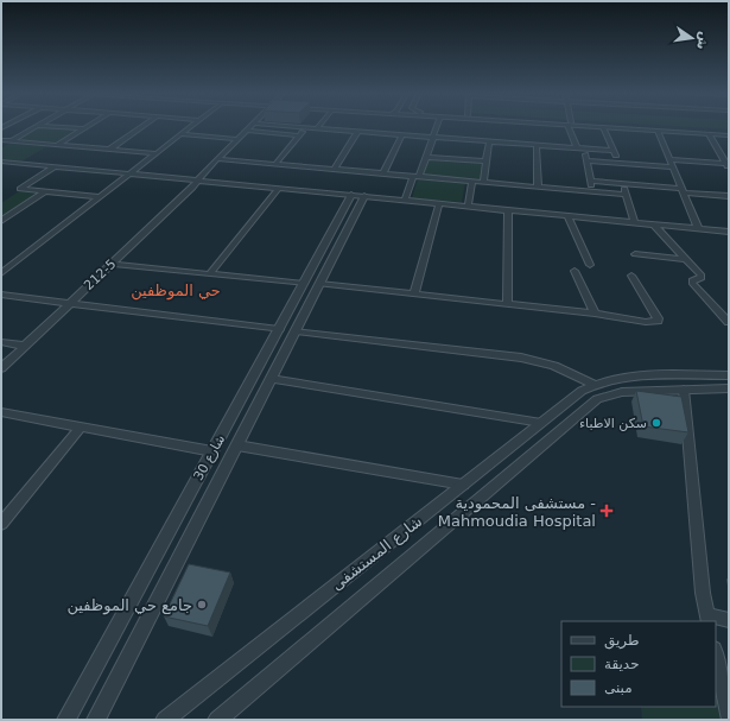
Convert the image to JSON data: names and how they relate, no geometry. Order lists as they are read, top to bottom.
{
  "streets": {
    "street": ["212-5", "شارع 30", "شارع المستشفى"]
  },
  "districts": ["حي الموظفين"],
  "places": {
    "other": ["سكن الاطباء", "جامع حي الموظفين"],
    "health": ["مستشفى المحمودية - Mahmoudia Hospital"]
  },
  "legend": ["طريق", "حديقة", "مبنى"],
  "north": "right"
}
